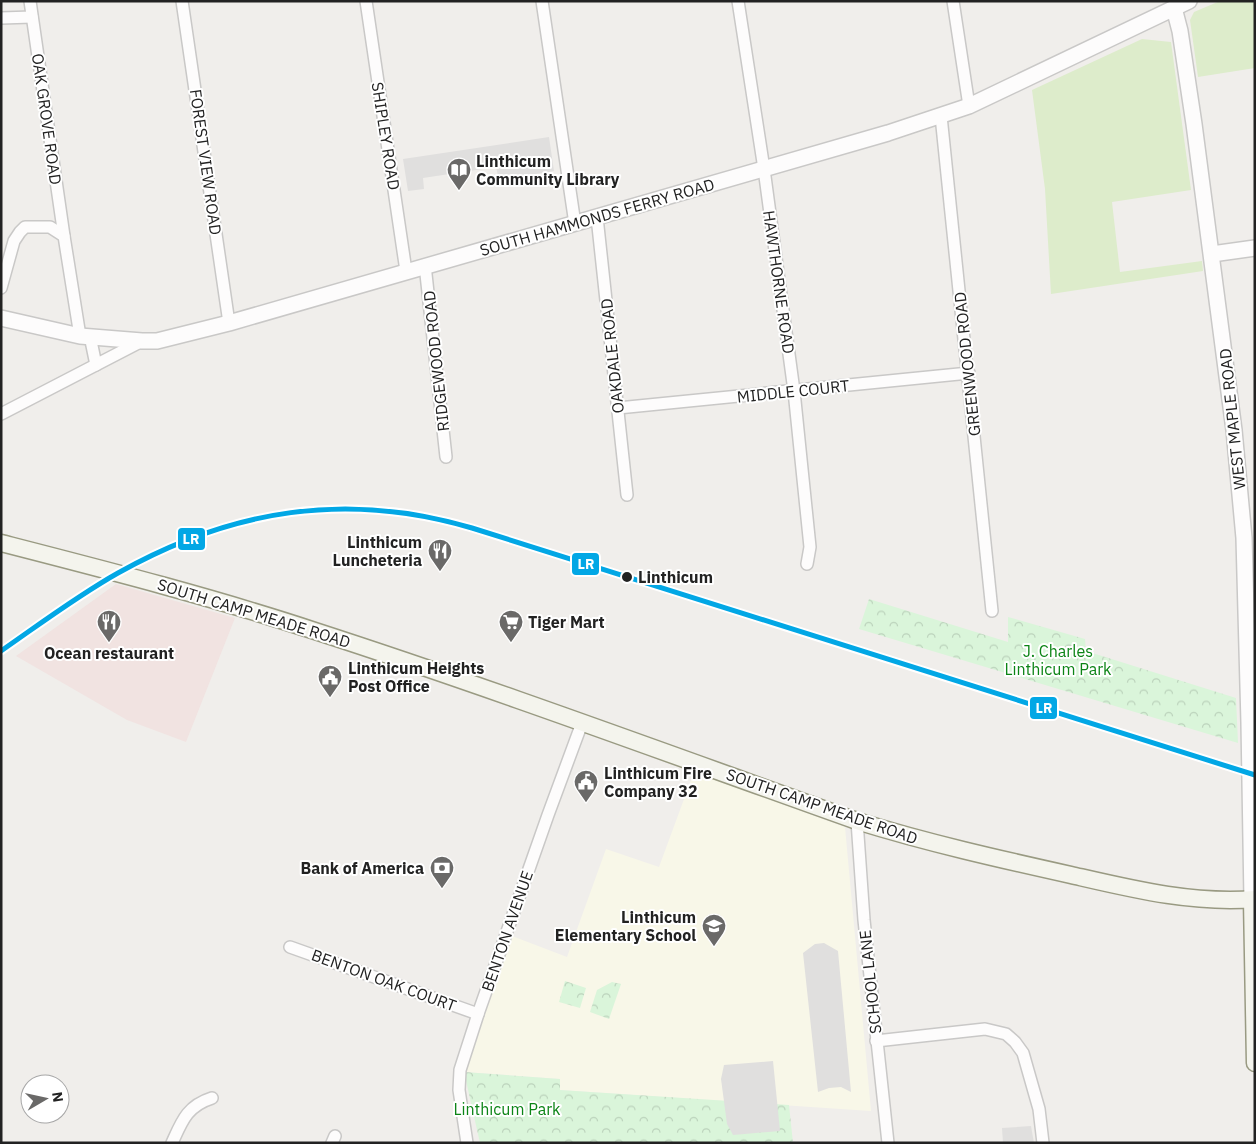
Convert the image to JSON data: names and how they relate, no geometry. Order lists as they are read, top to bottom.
{
  "streets": {
    "main road": ["SOUTH CAMP MEADE ROAD"],
    "street": [
      "OAK GROVE ROAD",
      "SHIPLEY ROAD",
      "FOREST VIEW ROAD",
      "SOUTH HAMMONDS FERRY ROAD",
      "HAWTHORNE ROAD",
      "OAKDALE ROAD",
      "RIDGEWOOD ROAD",
      "GREENWOOD ROAD",
      "MIDDLE COURT",
      "WEST MAPLE ROAD",
      "BENTON AVENUE",
      "BENTON OAK COURT",
      "SCHOOL LANE"
    ]
  },
  "crossings": [
    ["OAK GROVE ROAD", "SOUTH HAMMONDS FERRY ROAD"],
    ["SHIPLEY ROAD", "SOUTH HAMMONDS FERRY ROAD"],
    ["FOREST VIEW ROAD", "SOUTH HAMMONDS FERRY ROAD"],
    ["SOUTH HAMMONDS FERRY ROAD", "HAWTHORNE ROAD"],
    ["SOUTH HAMMONDS FERRY ROAD", "OAKDALE ROAD"],
    ["SOUTH HAMMONDS FERRY ROAD", "RIDGEWOOD ROAD"],
    ["SOUTH HAMMONDS FERRY ROAD", "GREENWOOD ROAD"],
    ["SOUTH HAMMONDS FERRY ROAD", "WEST MAPLE ROAD"],
    ["HAWTHORNE ROAD", "MIDDLE COURT"],
    ["OAKDALE ROAD", "MIDDLE COURT"],
    ["GREENWOOD ROAD", "MIDDLE COURT"],
    ["WEST MAPLE ROAD", "SOUTH CAMP MEADE ROAD"],
    ["SOUTH CAMP MEADE ROAD", "BENTON AVENUE"],
    ["SOUTH CAMP MEADE ROAD", "SCHOOL LANE"],
    ["BENTON AVENUE", "BENTON OAK COURT"]
  ],
  "parks": ["J. Charles Linthicum Park", "Linthicum Park"],
  "places": {
    "library": ["Linthicum Community Library"],
    "restaurant": ["Linthicum Luncheteria", "Ocean restaurant"],
    "other": ["Linthicum"],
    "supermarket": ["Tiger Mart"],
    "public building": ["Linthicum Heights Post Office", "Linthicum Fire Company 32"],
    "bank": ["Bank of America"],
    "school or university": ["Linthicum Elementary School"]
  },
  "lines": ["transit line LR"],
  "north": "right"
}
